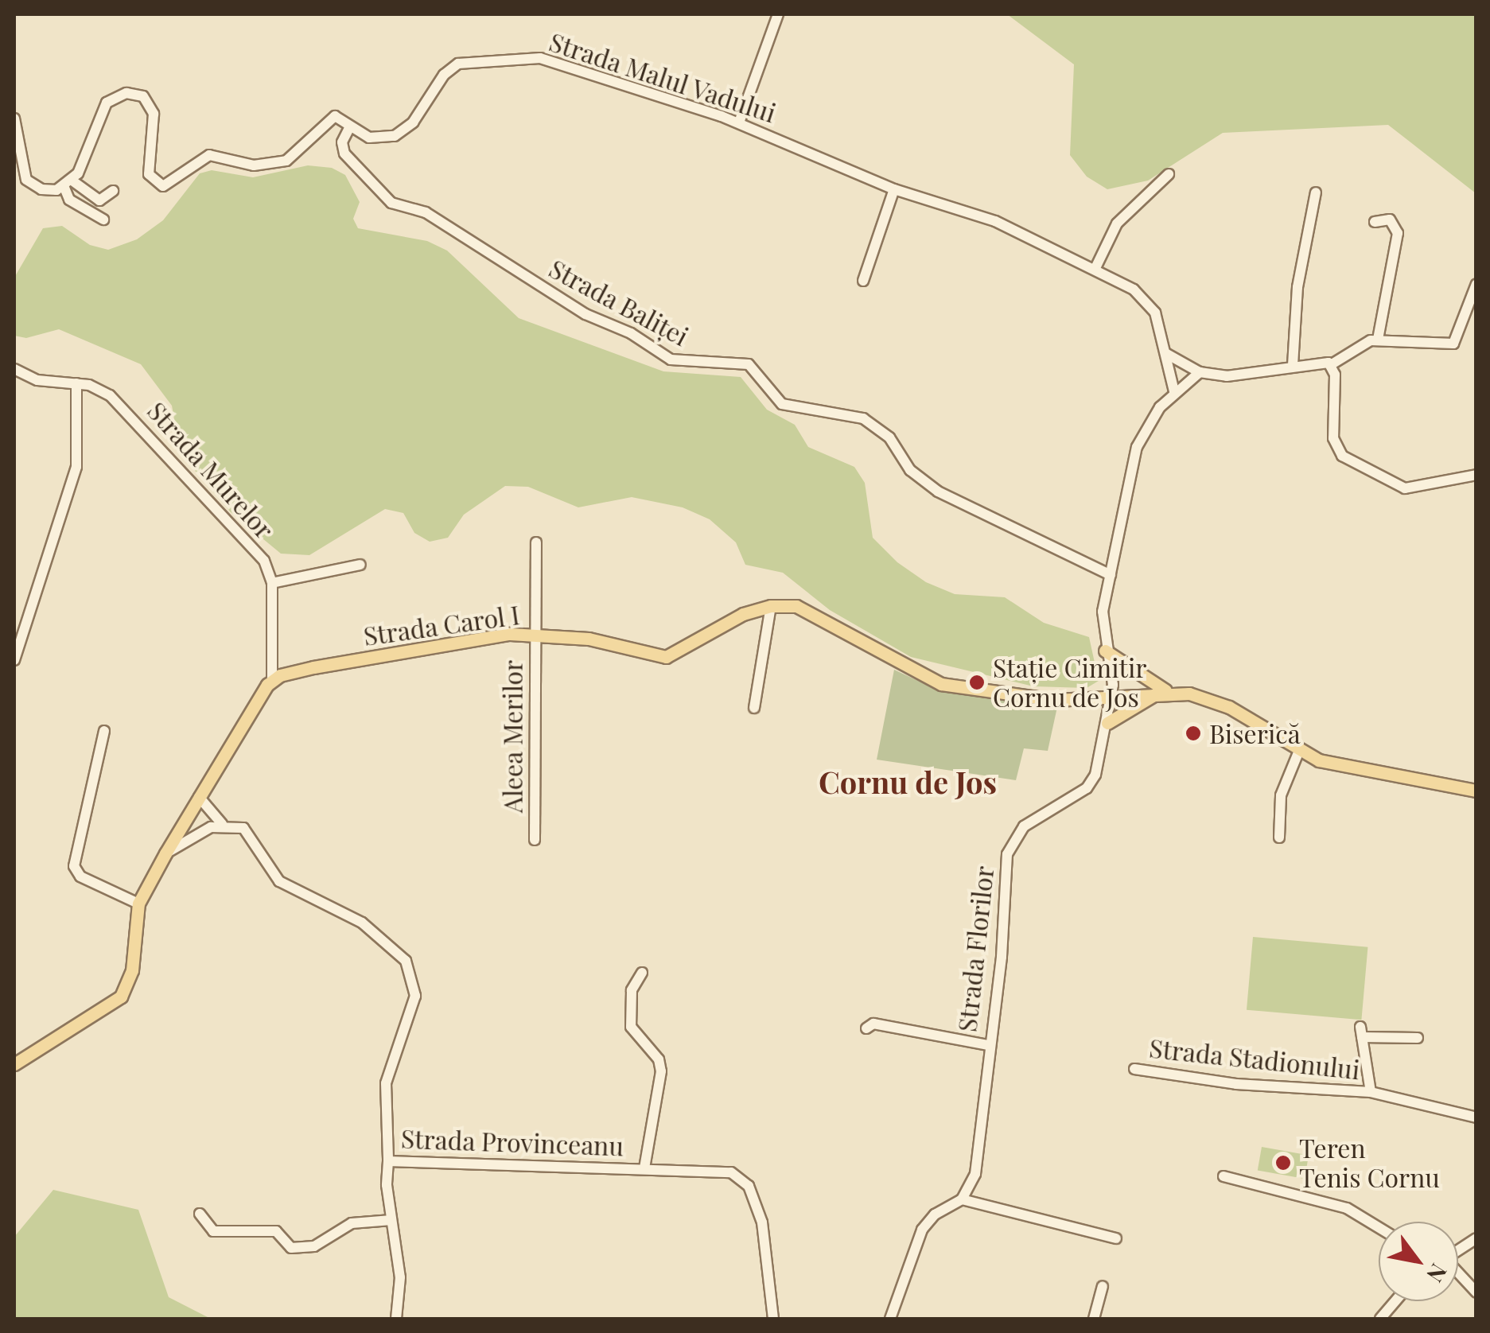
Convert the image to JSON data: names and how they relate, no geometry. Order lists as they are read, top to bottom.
{
  "streets": {
    "main road": ["Strada Carol I"],
    "street": [
      "Strada Malul Vadului",
      "Strada Baliței",
      "Strada Murelor",
      "Aleea Merilor",
      "Strada Florilor",
      "Strada Stadionului",
      "Strada Provinceanu"
    ]
  },
  "crossings": [
    ["Strada Malul Vadului", "Strada Baliței"],
    ["Strada Murelor", "Strada Carol I"],
    ["Strada Carol I", "Aleea Merilor"],
    ["Strada Carol I", "Strada Florilor"]
  ],
  "districts": ["Cornu de Jos"],
  "places": ["Stație Cimitir Cornu de Jos", "Biserică", "Teren Tenis Cornu"],
  "north": "bottom right"
}
